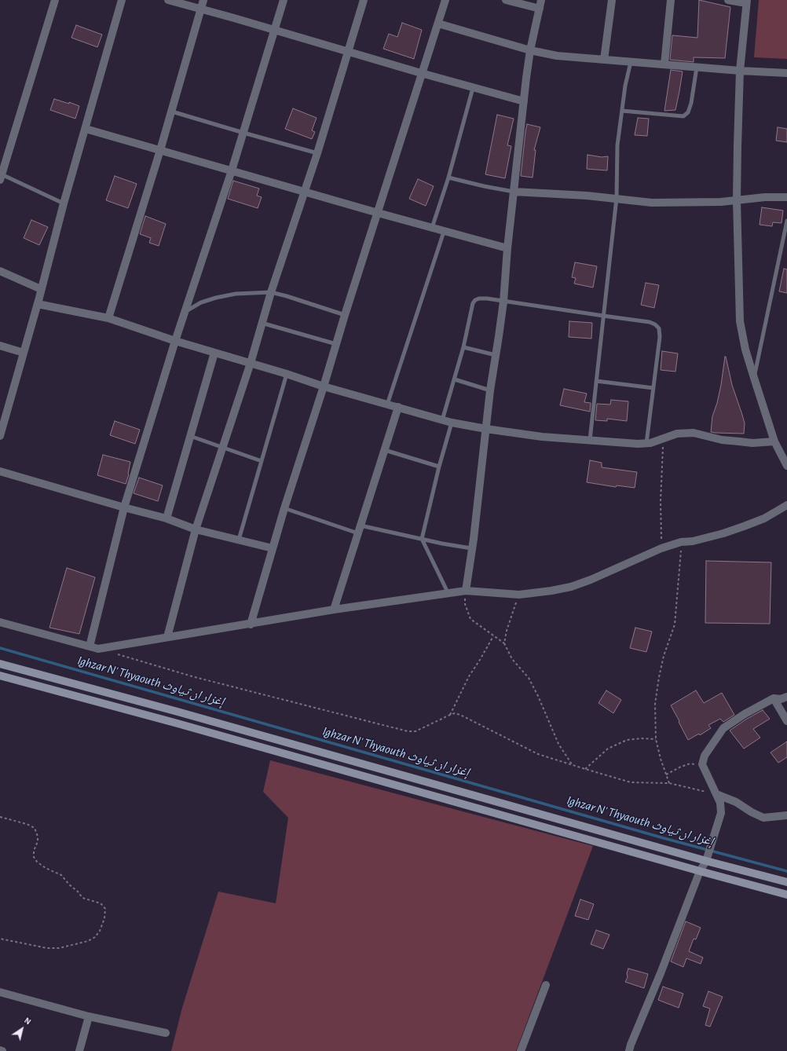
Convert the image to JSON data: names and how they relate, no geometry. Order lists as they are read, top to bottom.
{
  "water": ["Ighzar N' Thyaouth إغزار ان ثياوث"],
  "north": "top right"
}
